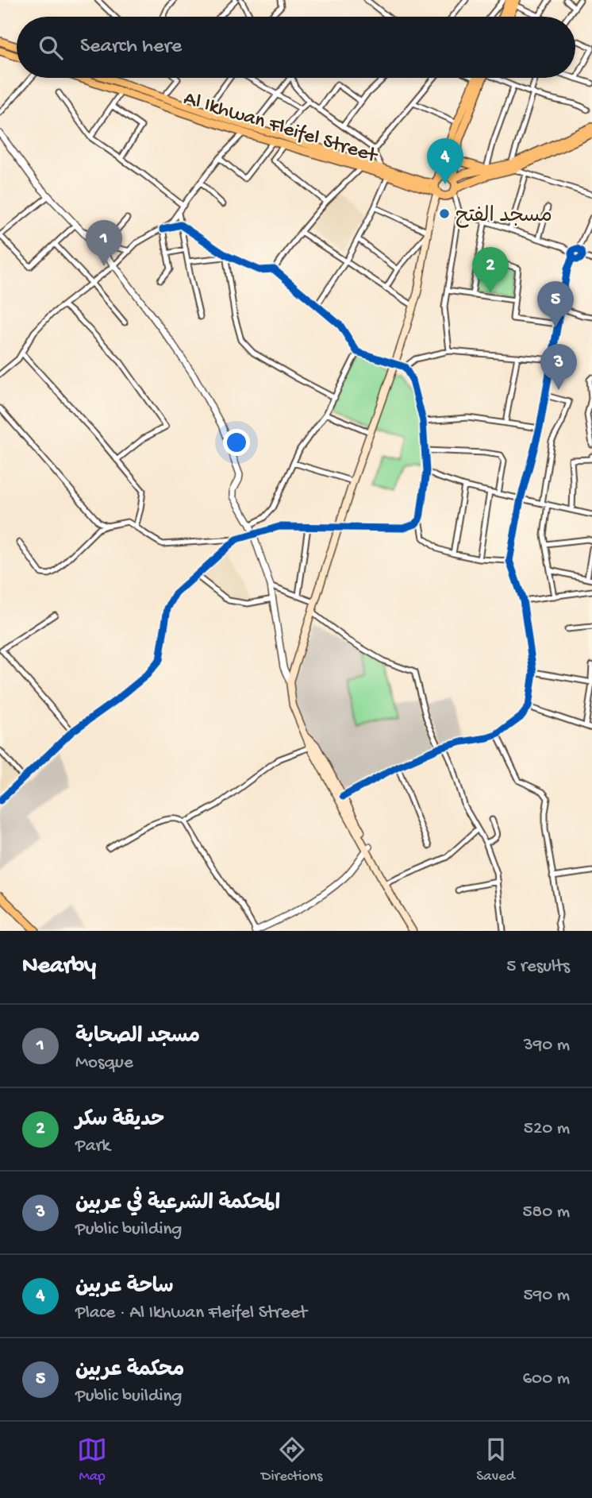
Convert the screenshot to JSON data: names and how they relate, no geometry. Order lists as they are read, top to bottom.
{
  "streets": {
    "main road": ["Al Ikhwan Fleifel Street"]
  },
  "places": ["مسجد الفتح"],
  "page": {
    "search": "Search here",
    "pins": [
      "4",
      "1",
      "2",
      "5",
      "3"
    ],
    "heading": ["Nearby", "5 results"],
    "list": [
      {
        "mark": "1",
        "name": "مسجد الصحابة",
        "note": "Mosque",
        "value": "390 m"
      },
      {
        "mark": "2",
        "name": "حديقة سكر",
        "note": "Park",
        "value": "520 m"
      },
      {
        "mark": "3",
        "name": "المحكمة الشرعية في عربين",
        "note": "Public building",
        "value": "580 m"
      },
      {
        "mark": "4",
        "name": "ساحة عربين",
        "note": "Place · Al Ikhwan Fleifel Street",
        "value": "590 m"
      },
      {
        "mark": "5",
        "name": "محكمة عربين",
        "note": "Public building",
        "value": "600 m"
      }
    ],
    "nav": ["Map", "Directions", "Saved"]
  }
}
